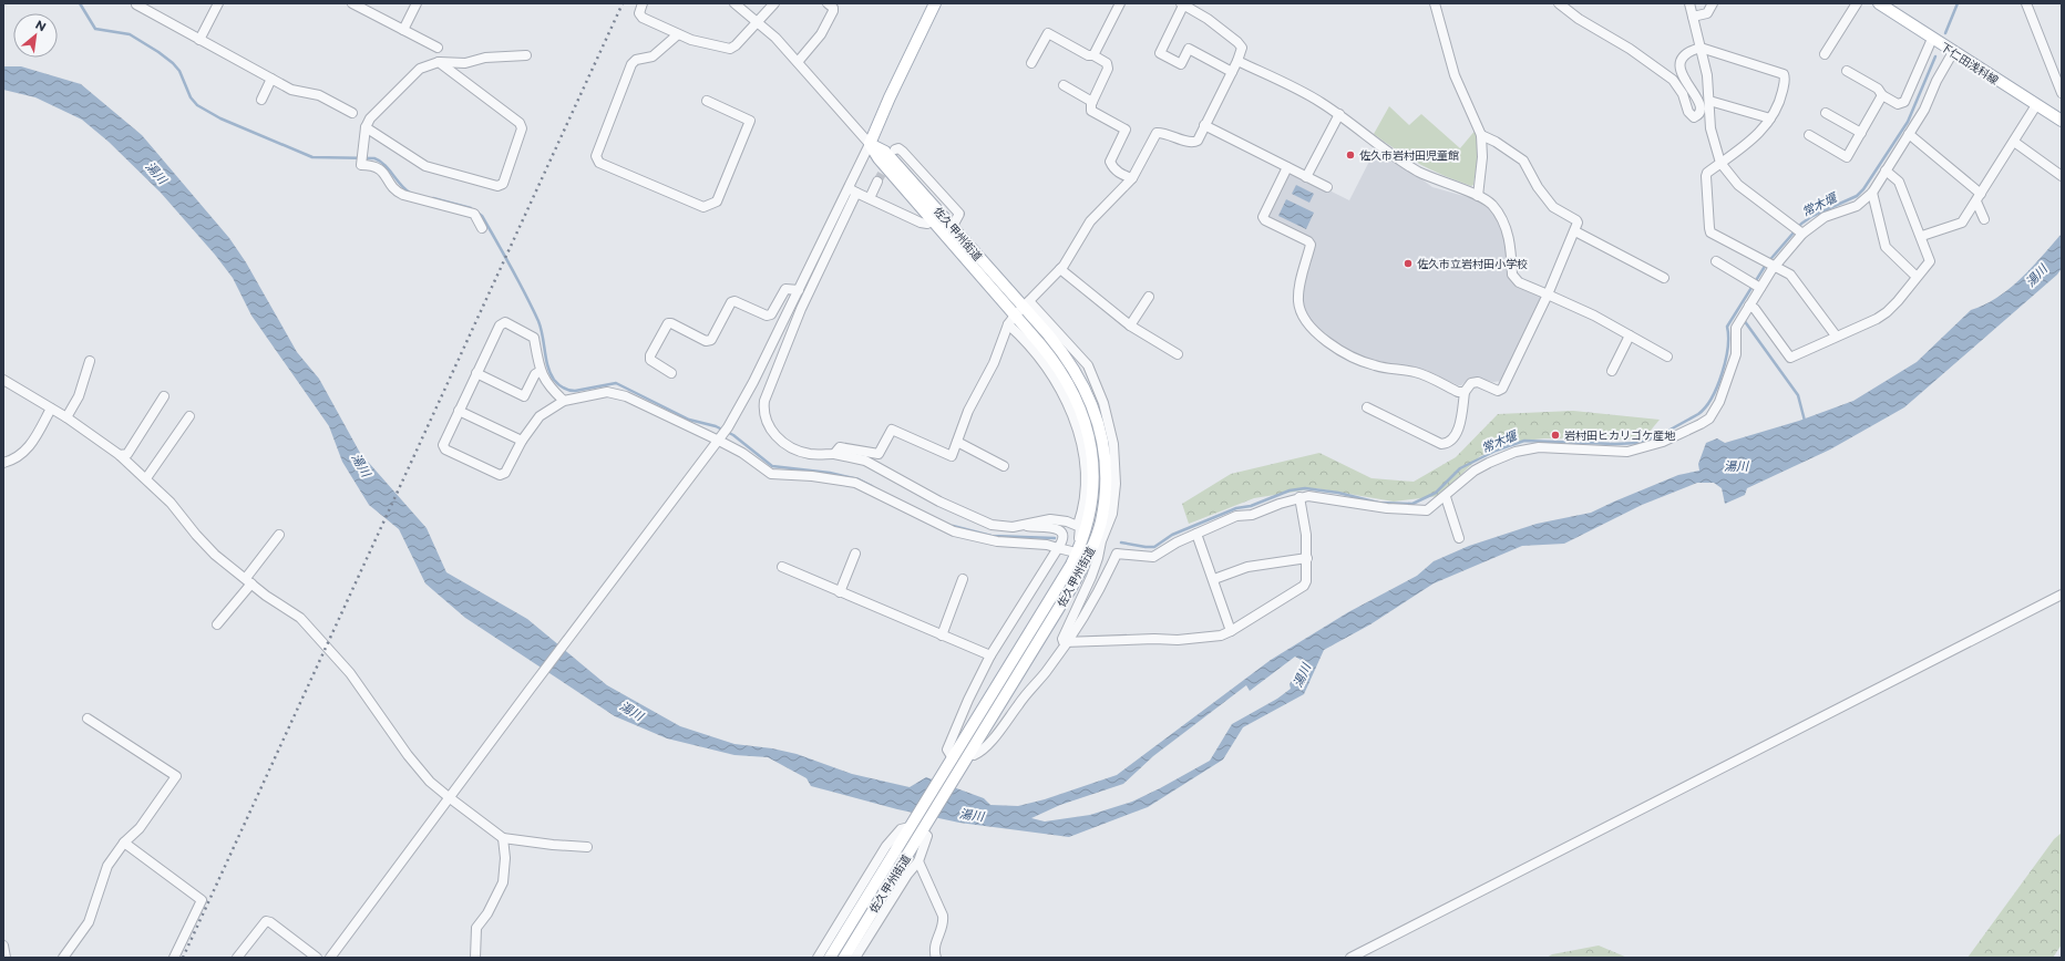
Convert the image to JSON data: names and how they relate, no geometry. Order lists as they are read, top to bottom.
{
  "streets": {
    "main road": ["下仁田浅科線", "佐久甲州街道"]
  },
  "water": ["湯川", "常木堰"],
  "places": ["佐久市岩村田児童館", "佐久市立岩村田小学校", "岩村田ヒカリゴケ産地"],
  "north": "top right"
}
